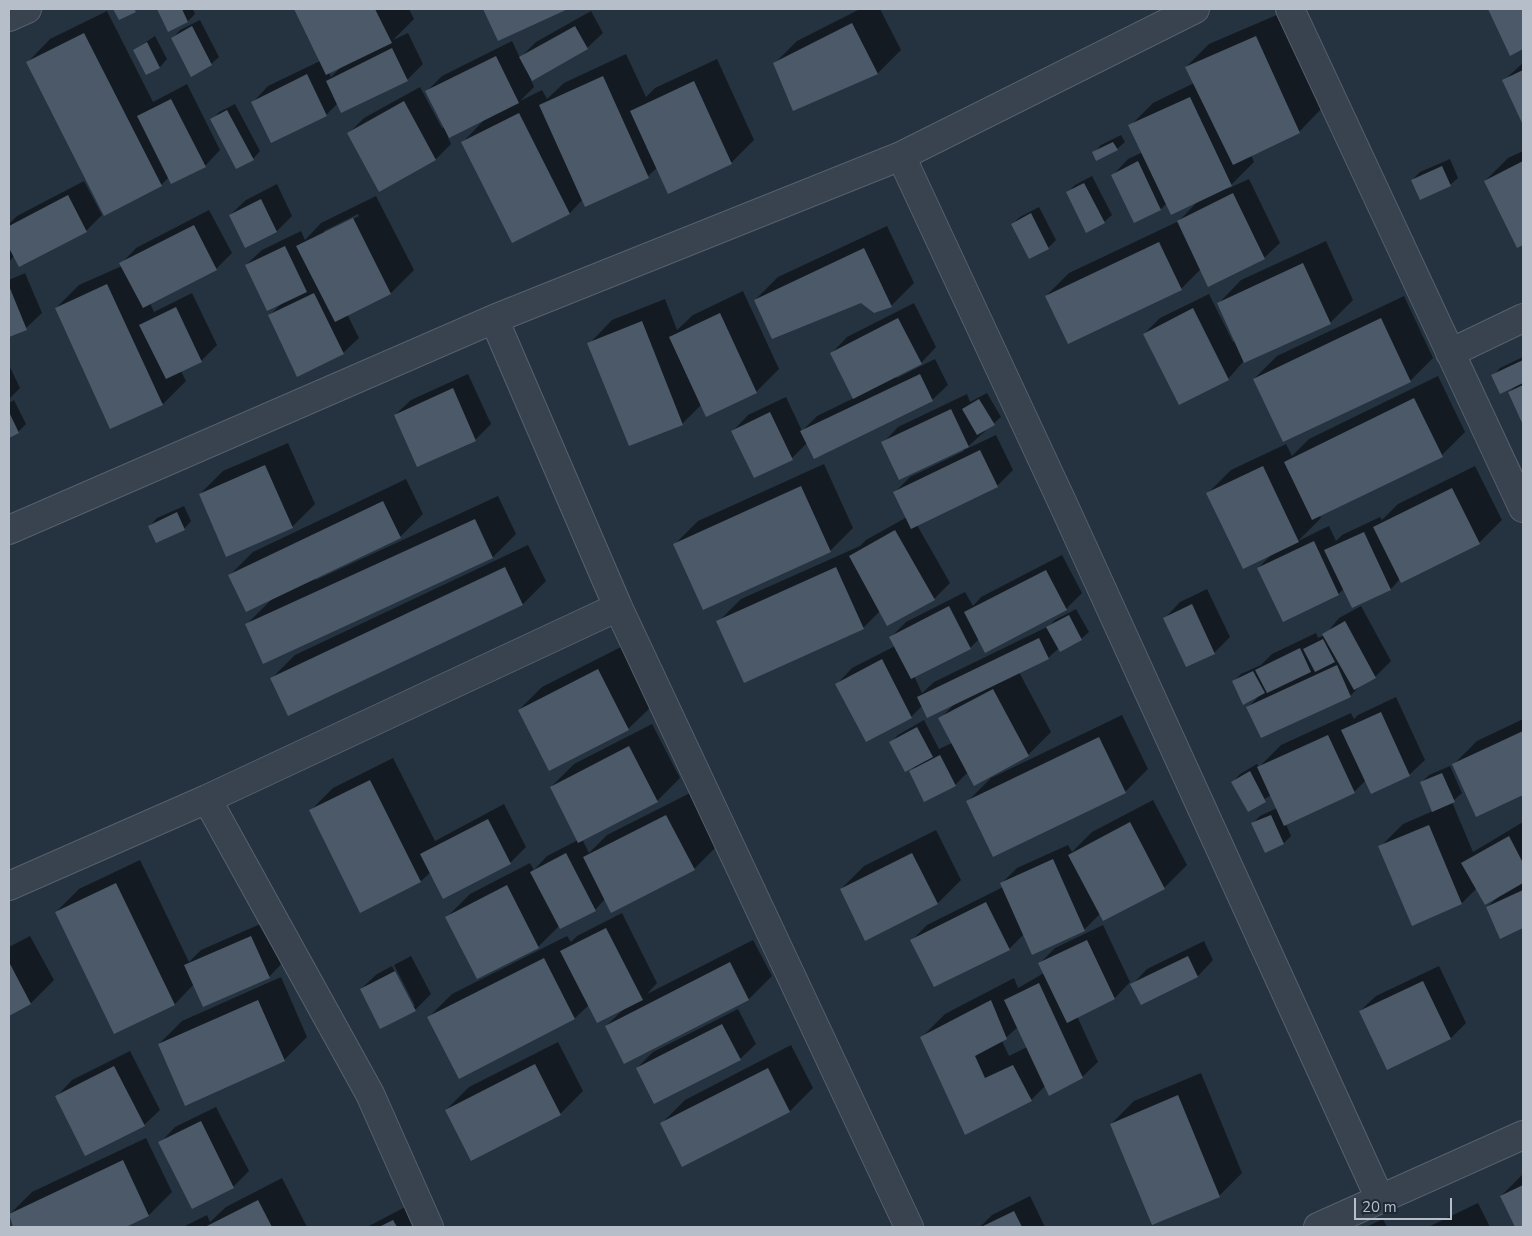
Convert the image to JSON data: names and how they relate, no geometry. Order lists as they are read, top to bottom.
{
  "scale_bar": "20 m"
}
